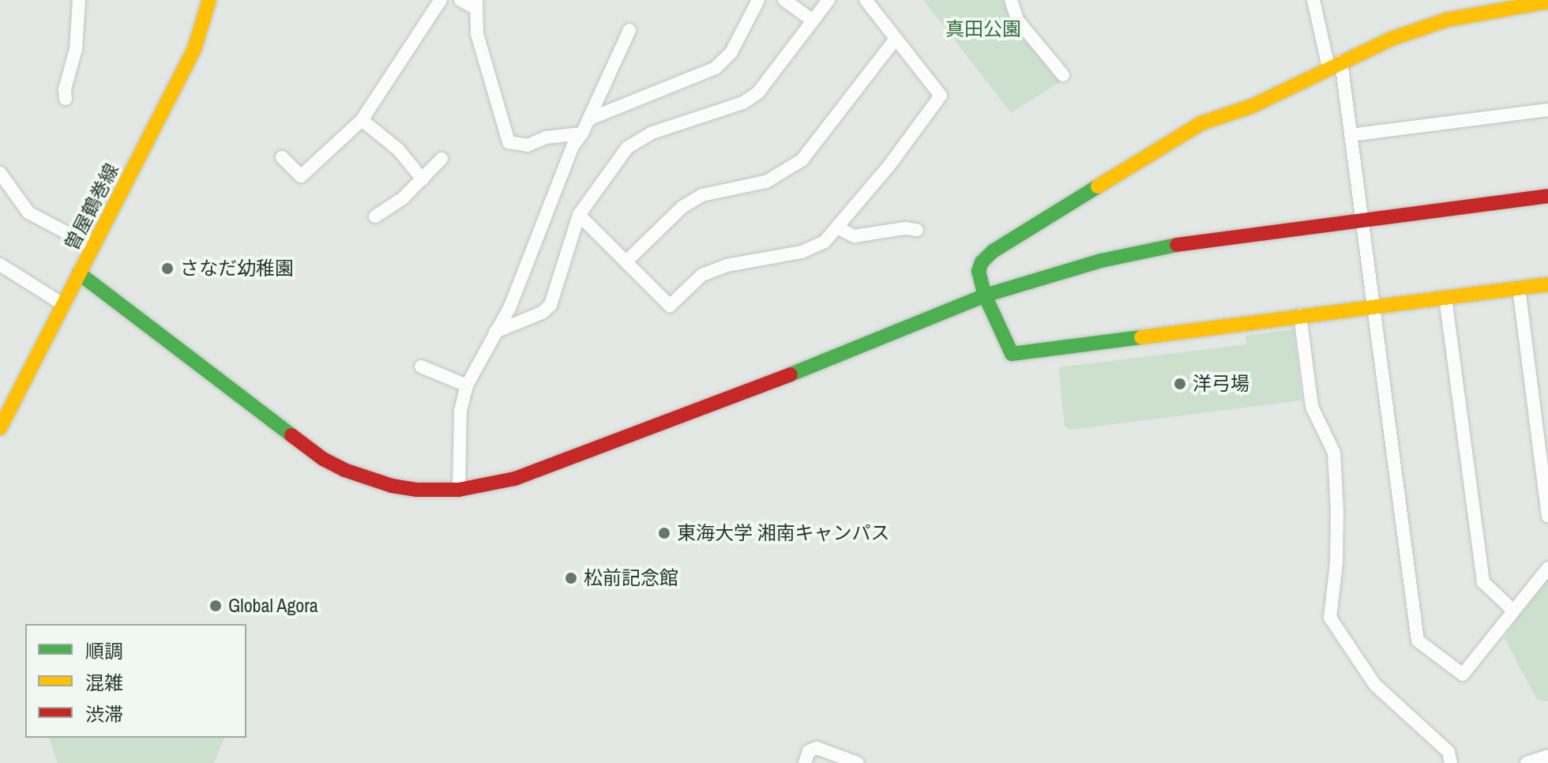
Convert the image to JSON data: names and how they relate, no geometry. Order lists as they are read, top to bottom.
{
  "streets": {
    "street": ["曽屋鶴巻線"]
  },
  "parks": ["真田公園"],
  "places": [
    "さなだ幼稚園",
    "洋弓場",
    "東海大学 湘南キャンパス",
    "松前記念館",
    "Global Agora"
  ],
  "legend": ["順調", "混雑", "渋滞"]
}
